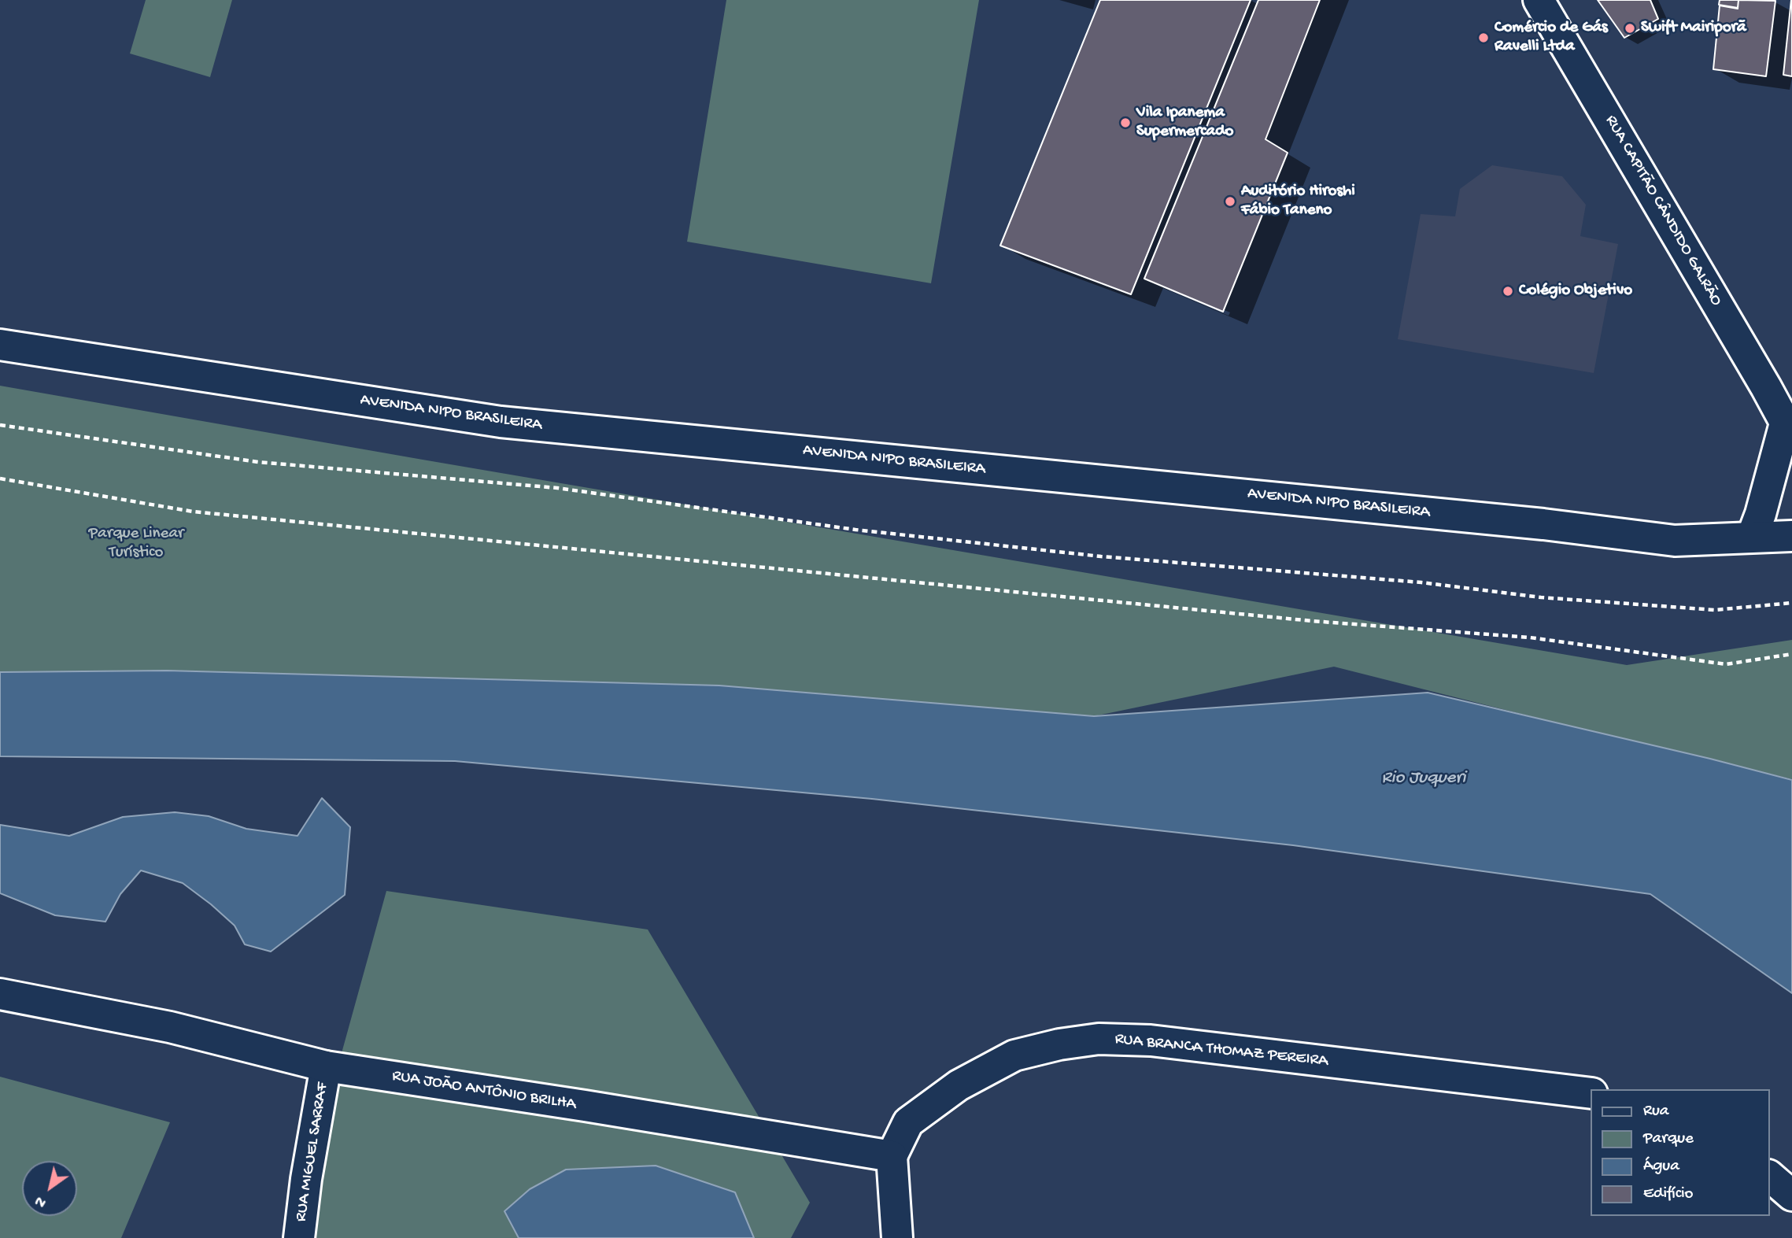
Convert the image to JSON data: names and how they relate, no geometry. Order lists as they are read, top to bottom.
{
  "streets": {
    "street": [
      "RUA CAPITÃO CÂNDIDO GALRÃO",
      "AVENIDA NIPO BRASILEIRA",
      "RUA BRANCA THOMAZ PEREIRA",
      "RUA JOÃO ANTÔNIO BRILHA",
      "RUA MIGUEL SARRAF"
    ]
  },
  "crossings": [
    ["RUA CAPITÃO CÂNDIDO GALRÃO", "AVENIDA NIPO BRASILEIRA"],
    ["RUA BRANCA THOMAZ PEREIRA", "RUA JOÃO ANTÔNIO BRILHA"],
    ["RUA JOÃO ANTÔNIO BRILHA", "RUA MIGUEL SARRAF"]
  ],
  "water": ["Rio Juqueri"],
  "parks": ["Parque Linear Turístico"],
  "places": [
    "Swift Mairiporã",
    "Comércio de Gás Ravelli Ltda",
    "Vila Ipanema Supermercado",
    "Auditório Hiroshi Fábio Taneno",
    "Colégio Objetivo"
  ],
  "legend": [
    "Rua",
    "Parque",
    "Água",
    "Edifício"
  ],
  "north": "bottom left"
}
